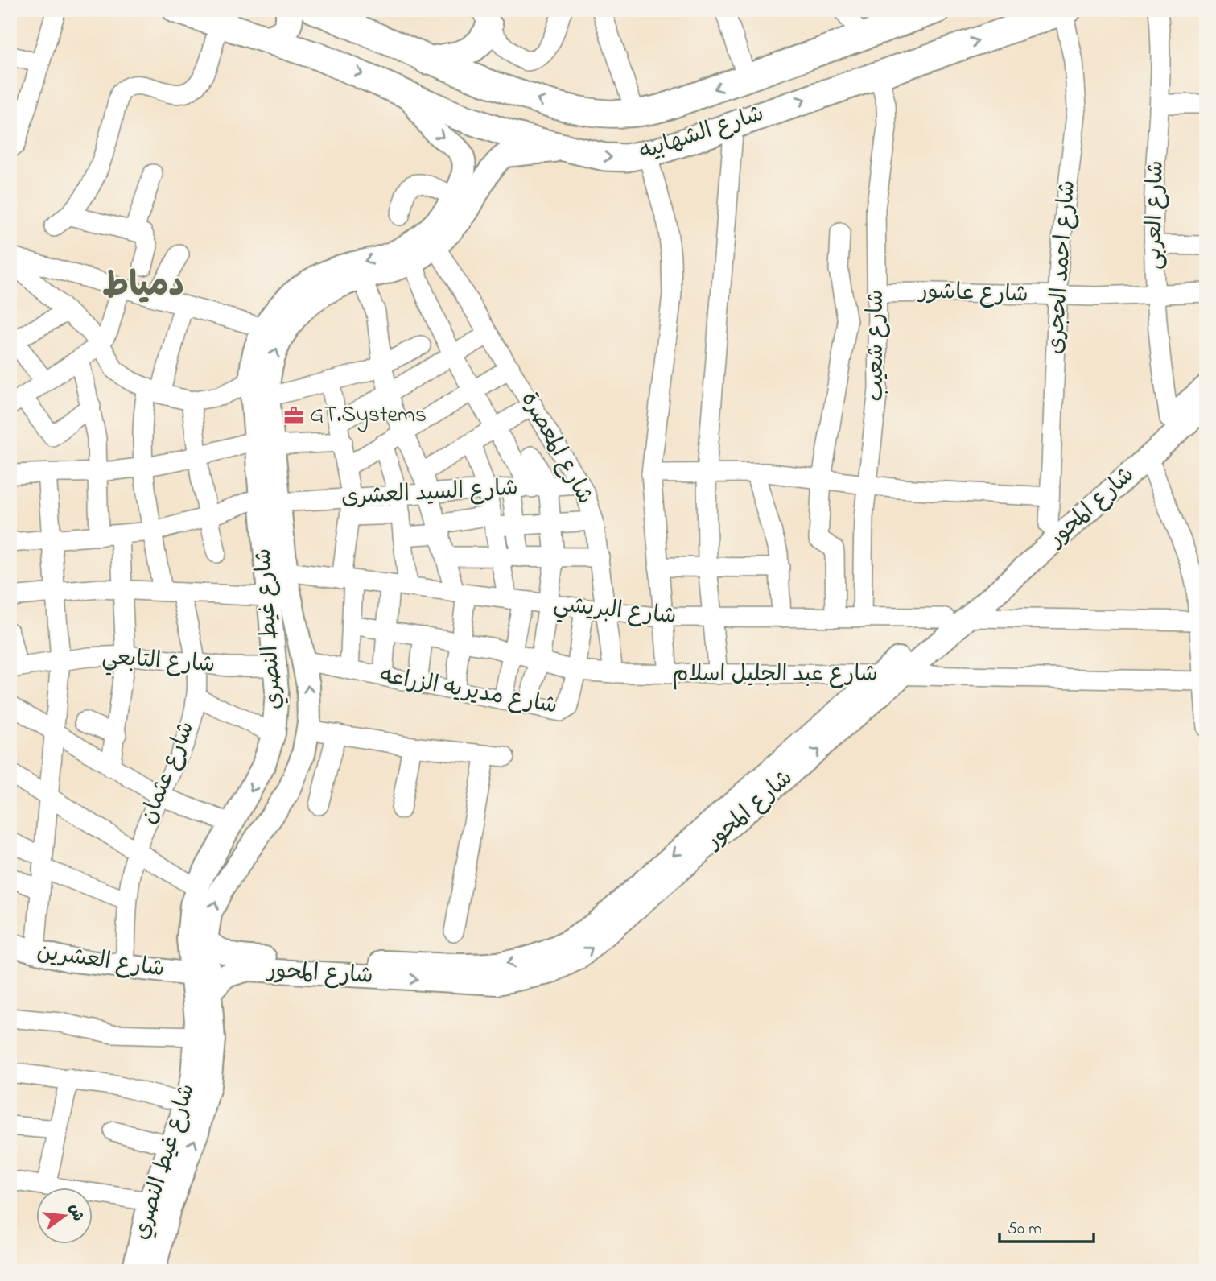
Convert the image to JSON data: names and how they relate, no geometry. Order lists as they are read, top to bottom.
{
  "streets": {
    "highway": ["شارع الشهابيه"],
    "main road": ["شارع المحور", "شارع غيط النصري", "شارع العشرين"],
    "street": [
      "شارع العربى",
      "شارع احمد الحجرى",
      "شارع عاشور",
      "شارع شعيب",
      "شارع المعصرة",
      "شارع السيد العشرى",
      "شارع البريشي",
      "شارع التابعي",
      "شارع عبد الجليل اسلام",
      "شارع مديريه الزراعه",
      "شارع عثمان"
    ]
  },
  "crossings": [
    ["شارع الشهابيه", "شارع احمد الحجرى"],
    ["شارع الشهابيه", "شارع شعيب"],
    ["شارع الشهابيه", "شارع غيط النصري"],
    ["شارع العربى", "شارع عاشور"],
    ["شارع العربى", "شارع المحور"],
    ["شارع احمد الحجرى", "شارع عاشور"],
    ["شارع احمد الحجرى", "شارع المحور"],
    ["شارع عاشور", "شارع شعيب"],
    ["شارع شعيب", "شارع البريشي"],
    ["شارع المعصرة", "شارع السيد العشرى"],
    ["شارع المعصرة", "شارع البريشي"],
    ["شارع المعصرة", "شارع غيط النصري"],
    ["شارع المعصرة", "شارع عبد الجليل اسلام"],
    ["شارع السيد العشرى", "شارع غيط النصري"],
    ["شارع السيد العشرى", "شارع عثمان"],
    ["شارع المحور", "شارع البريشي"],
    ["شارع المحور", "شارع غيط النصري"],
    ["شارع المحور", "شارع عبد الجليل اسلام"],
    ["شارع البريشي", "شارع غيط النصري"],
    ["شارع البريشي", "شارع مديريه الزراعه"],
    ["شارع غيط النصري", "شارع التابعي"],
    ["شارع غيط النصري", "شارع مديريه الزراعه"],
    ["شارع غيط النصري", "شارع العشرين"],
    ["شارع التابعي", "شارع عثمان"],
    ["شارع عبد الجليل اسلام", "شارع مديريه الزراعه"],
    ["شارع عثمان", "شارع العشرين"]
  ],
  "districts": ["دمياط"],
  "places": {
    "office": ["GT.Systems"]
  },
  "scale_bar": "50 m",
  "north": "right"
}
